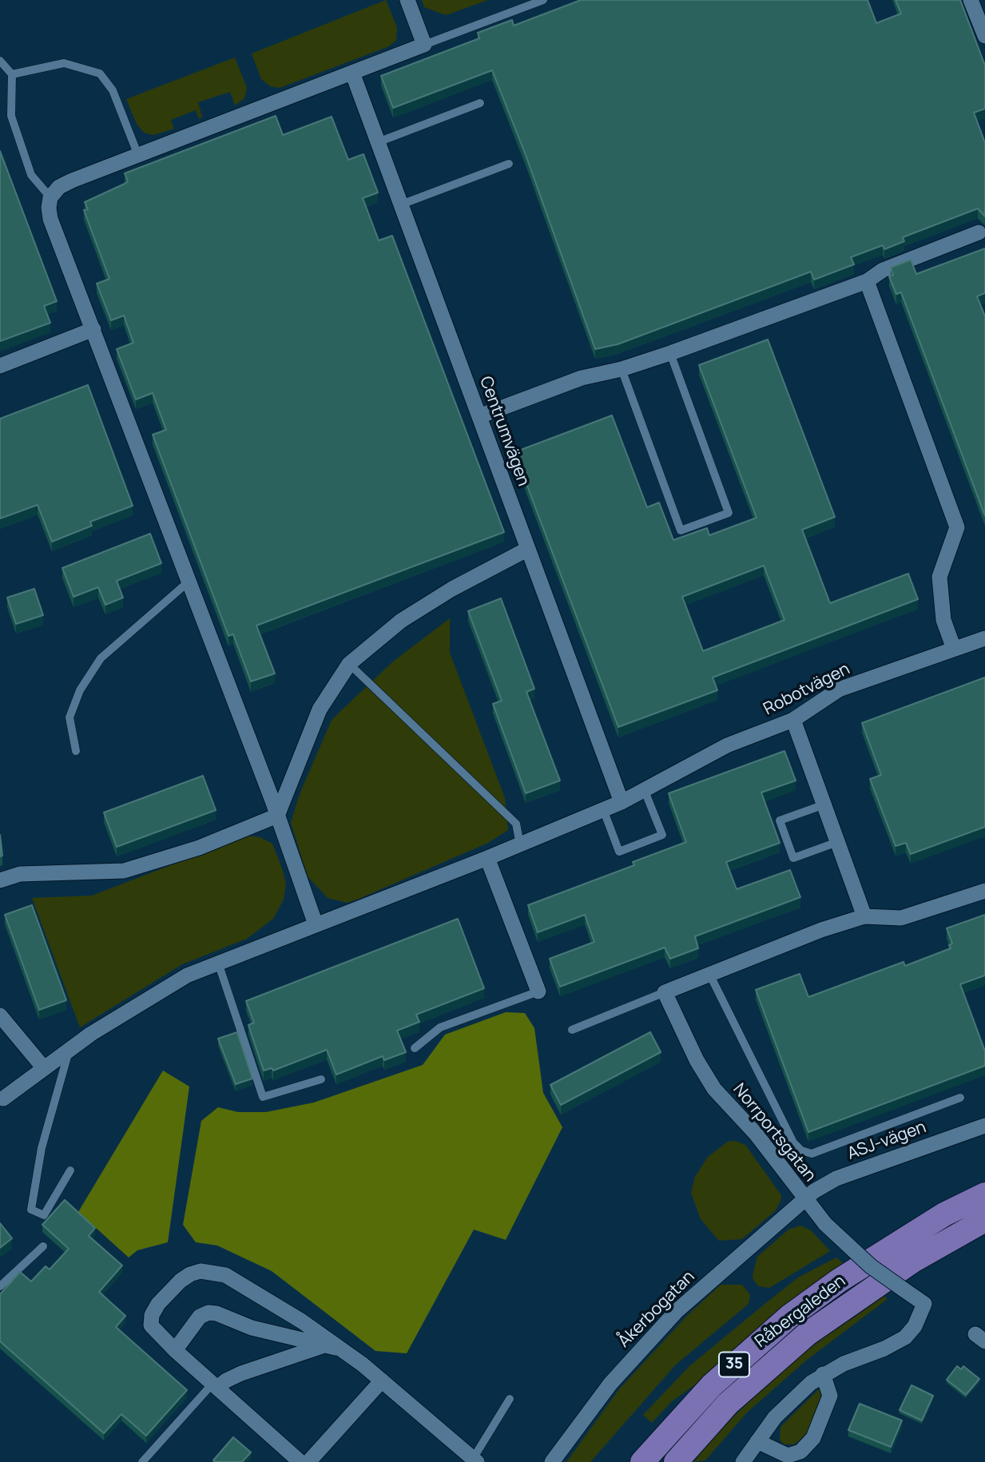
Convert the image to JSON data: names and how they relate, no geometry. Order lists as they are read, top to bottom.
{
  "streets": {
    "main road": ["Råbergaleden", "35"],
    "street": [
      "Centrumvägen",
      "Robotvägen",
      "Norrportsgatan",
      "ASJ-vägen",
      "Åkerbogatan"
    ]
  },
  "crossings": [
    ["Centrumvägen", "Robotvägen"],
    ["Norrportsgatan", "ASJ-vägen"],
    ["Norrportsgatan", "Åkerbogatan"],
    ["ASJ-vägen", "Åkerbogatan"]
  ]
}
